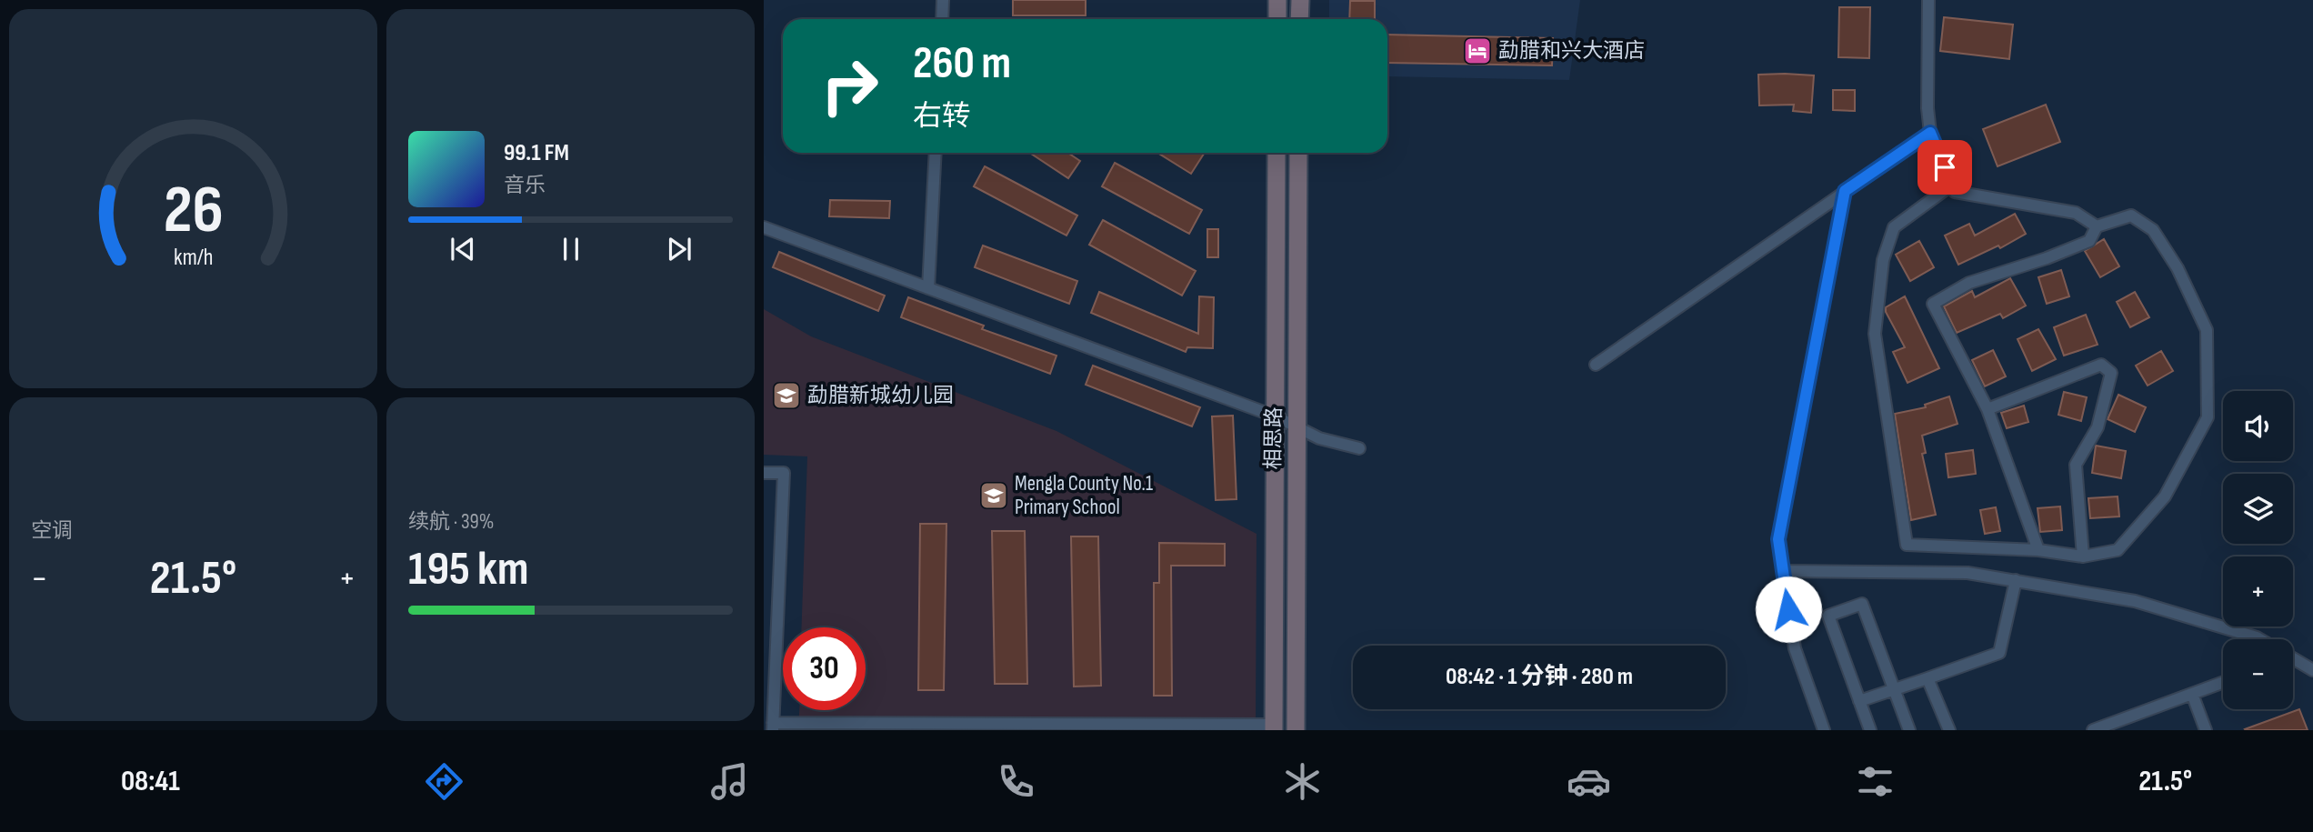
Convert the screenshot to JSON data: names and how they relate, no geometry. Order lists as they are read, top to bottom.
{
  "streets": {
    "main road": ["相思路"]
  },
  "places": {
    "hotel": ["勐腊和兴大酒店"],
    "school or university": ["勐腊新城幼儿园", "Mengla County No.1 Primary School"]
  },
  "page": {
    "turn": ["260 m", "右转"],
    "song": ["99.1 FM", "音乐"],
    "map_buttons": ["+", "−"],
    "tile": [
      "空调",
      ["续航 · 39%", "195 km"]
    ],
    "heat": ["−", "21.5°", "+"],
    "limit": "30",
    "trip": "08:42 · 1 分钟 · 280 m",
    "tabs": ["08:41", "21.5°"],
    "gauge": ["26", "km/h"]
  }
}
